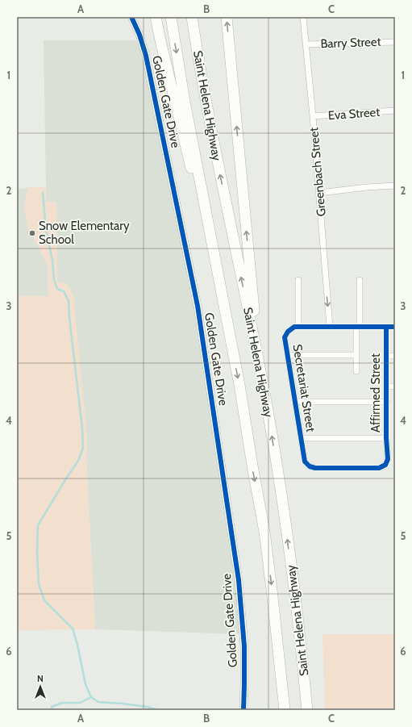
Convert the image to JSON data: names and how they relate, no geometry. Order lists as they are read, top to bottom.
{
  "streets": {
    "highway": ["Saint Helena Highway"],
    "street": [
      "Barry Street",
      "Golden Gate Drive",
      "Eva Street",
      "Greenbach Street",
      "Secretariat Street",
      "Affirmed Street"
    ]
  },
  "crossings": [
    ["Barry Street", "Greenbach Street"],
    ["Eva Street", "Greenbach Street"],
    ["Greenbach Street", "Secretariat Street"],
    ["Secretariat Street", "Affirmed Street"]
  ],
  "places": ["Snow Elementary School"],
  "north": "top",
  "grid": {
    "columns": ["A", "B", "C"],
    "rows": [
      "1",
      "2",
      "3",
      "4",
      "5",
      "6"
    ]
  }
}
